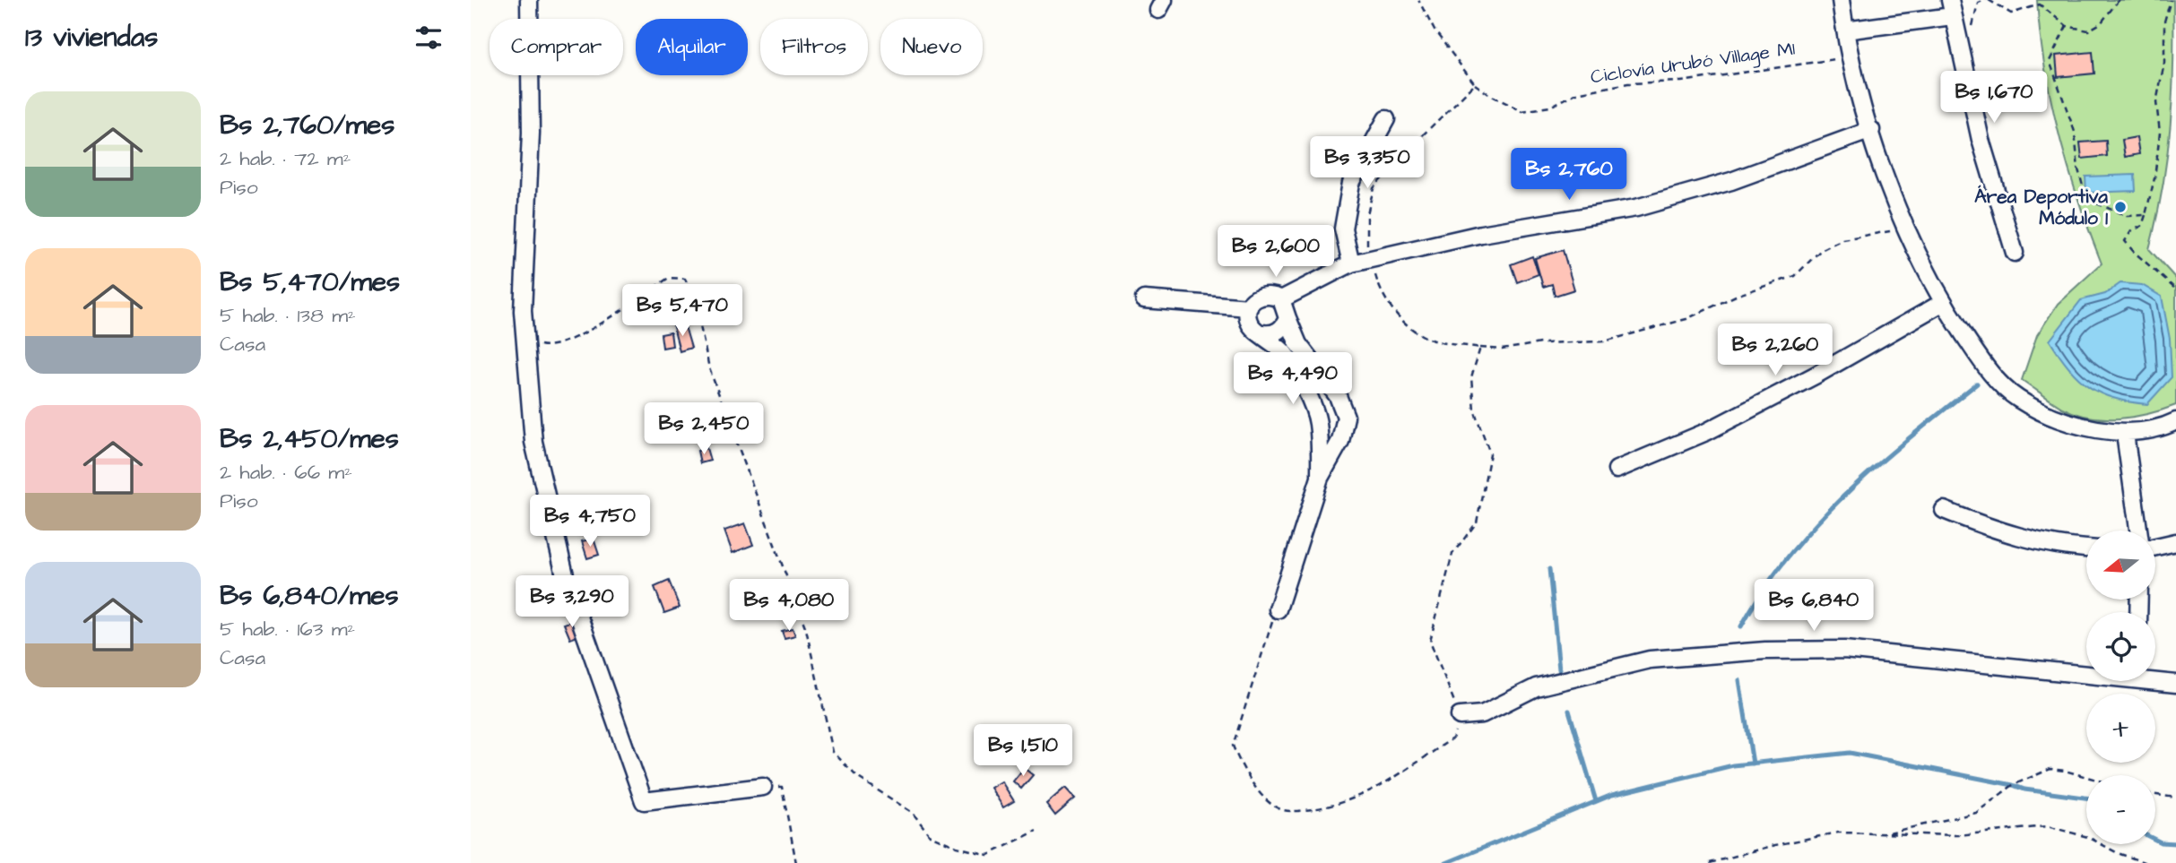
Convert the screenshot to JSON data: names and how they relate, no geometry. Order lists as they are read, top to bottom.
{
  "streets": {
    "path": ["Ciclovía Urubó Village M1"]
  },
  "places": ["Área Deportiva Módulo 1"],
  "north": "left",
  "page": {
    "heading": "13 viviendas",
    "chip": [
      "Comprar",
      "Alquilar",
      "Filtros",
      "Nuevo"
    ],
    "price": [
      "Bs 1,670",
      "Bs 3,350",
      "Bs 2,760",
      "Bs 2,600",
      "Bs 5,470",
      "Bs 2,260",
      "Bs 4,490",
      "Bs 2,450",
      "Bs 4,750",
      "Bs 3,290",
      "Bs 4,080",
      "Bs 6,840",
      "Bs 1,510"
    ],
    "list": [
      {
        "name": "Bs 2,760/mes",
        "note": "2 hab. · 72 m² · Piso"
      },
      {
        "name": "Bs 5,470/mes",
        "note": "5 hab. · 138 m² · Casa"
      },
      {
        "name": "Bs 2,450/mes",
        "note": "2 hab. · 66 m² · Piso"
      },
      {
        "name": "Bs 6,840/mes",
        "note": "5 hab. · 163 m² · Casa"
      }
    ],
    "map_buttons": ["+", "−"]
  }
}
